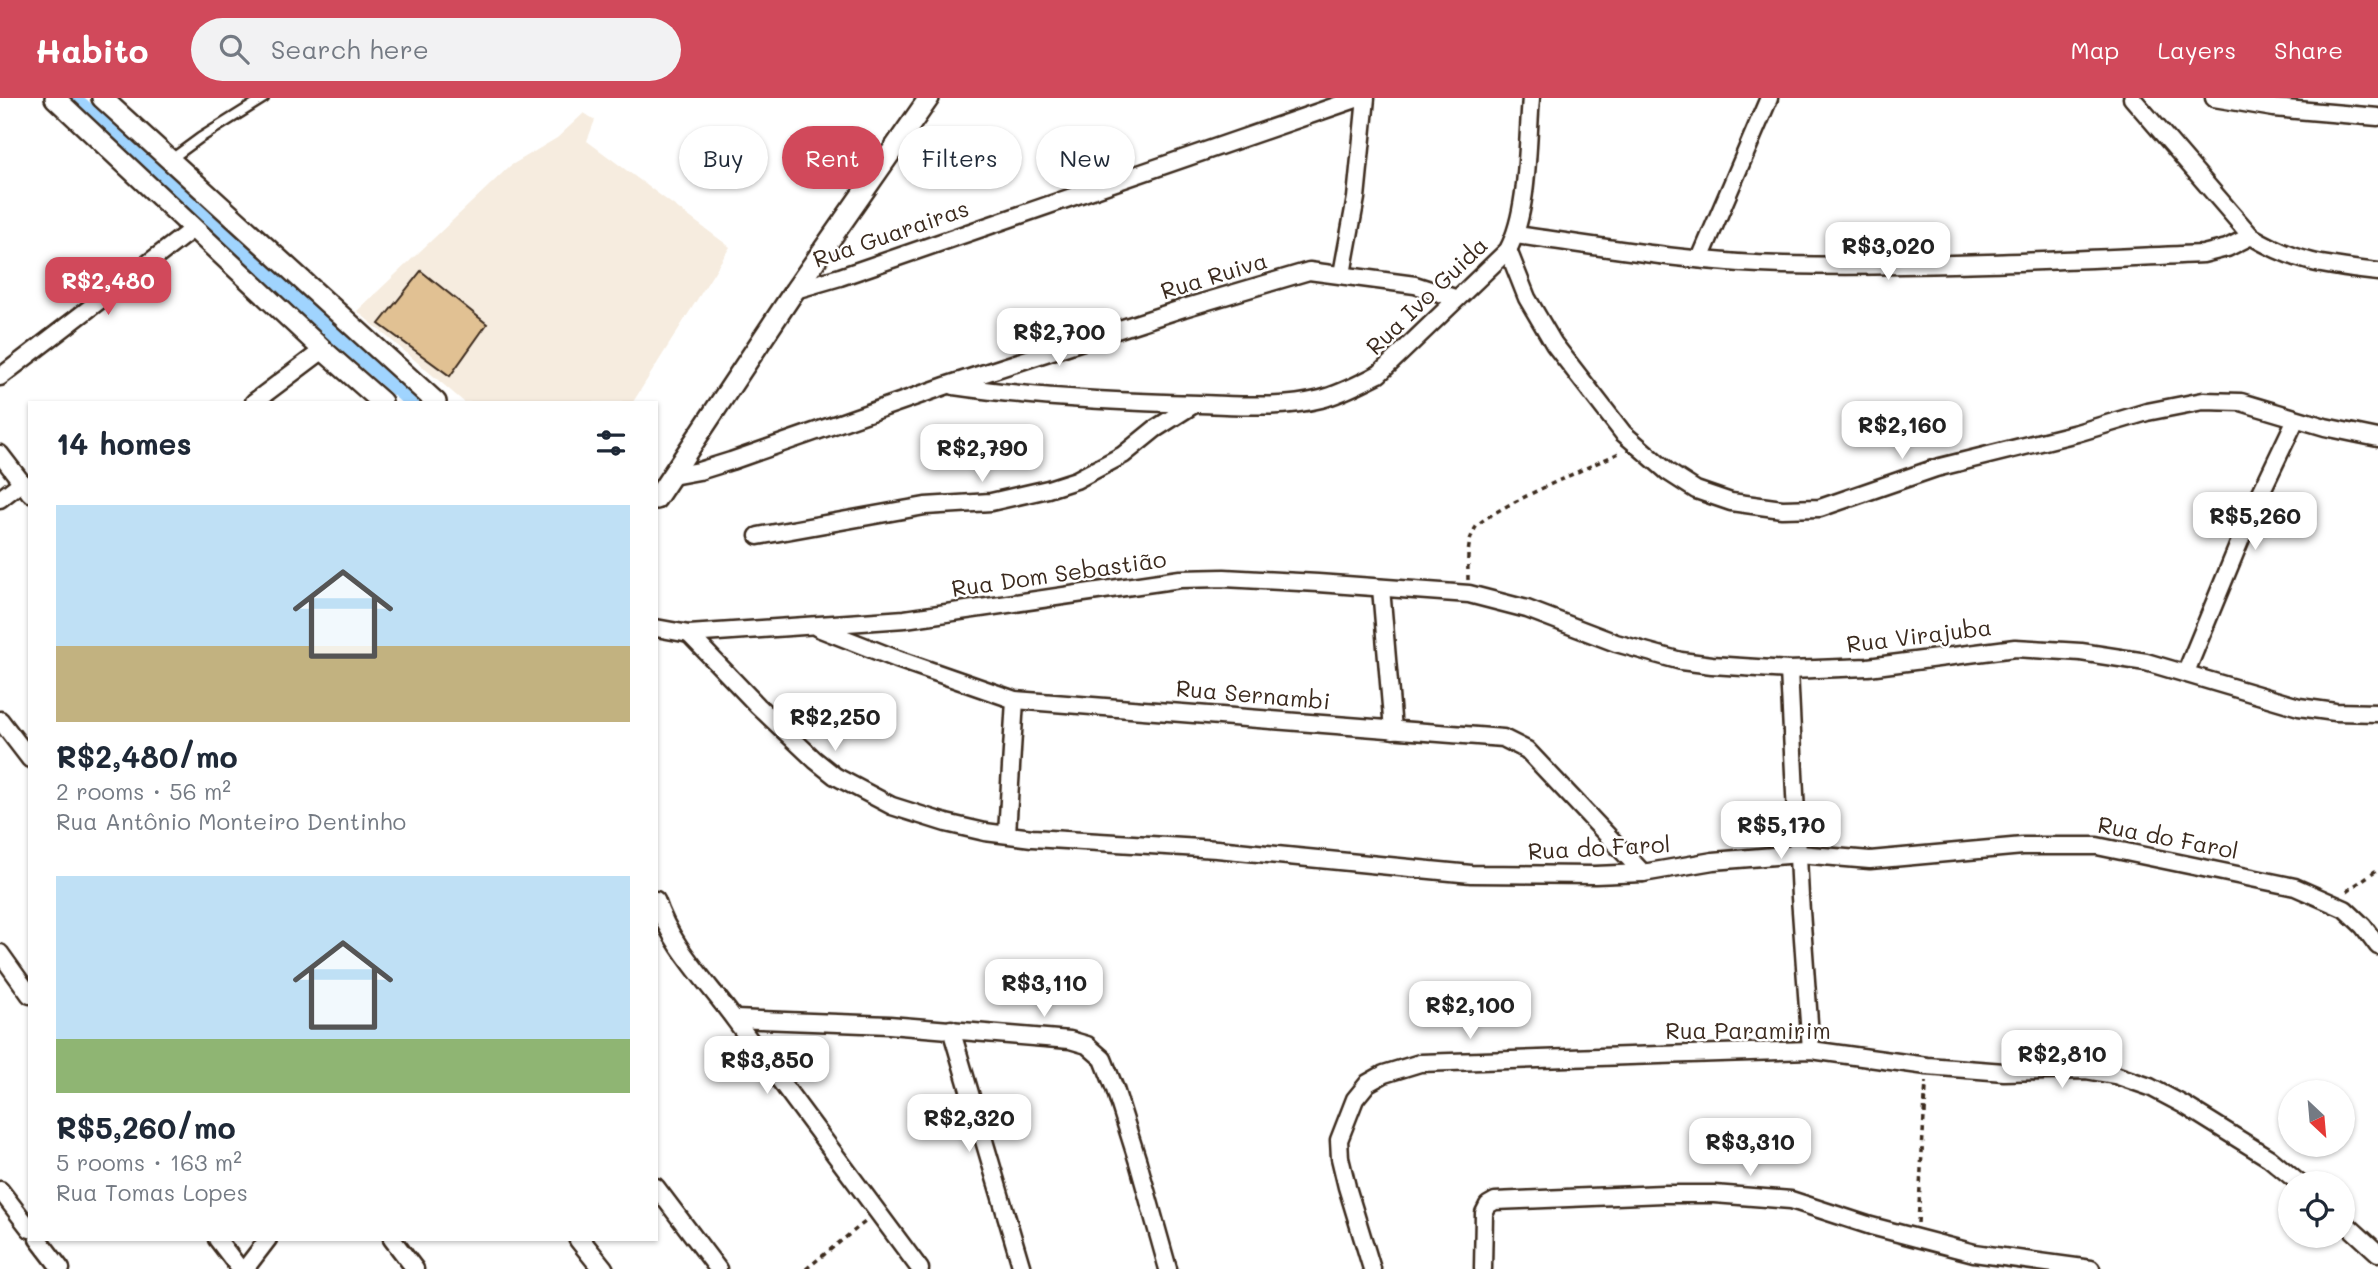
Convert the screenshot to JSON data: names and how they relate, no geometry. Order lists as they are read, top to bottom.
{
  "streets": {
    "street": [
      "Rua Guarairas",
      "Rua Ruiva",
      "Rua Ivo Guida",
      "Rua Dom Sebastião",
      "Rua Virajuba",
      "Rua Sernambi",
      "Rua do Farol",
      "Rua Paramirim"
    ]
  },
  "crossings": [
    ["Rua Ruiva", "Rua Ivo Guida"],
    ["Rua Dom Sebastião", "Rua Virajuba"],
    ["Rua Dom Sebastião", "Rua Sernambi"],
    ["Rua Dom Sebastião", "Rua do Farol"],
    ["Rua Sernambi", "Rua do Farol"]
  ],
  "north": "bottom right",
  "page": {
    "header": "Habito",
    "search": "Search here",
    "nav": ["Map", "Layers", "Share"],
    "chip": [
      "Buy",
      "Rent",
      "Filters",
      "New"
    ],
    "price": [
      "R$3,020",
      "R$2,480",
      "R$2,700",
      "R$2,160",
      "R$2,790",
      "R$5,260",
      "R$2,250",
      "R$5,170",
      "R$3,110",
      "R$2,100",
      "R$2,810",
      "R$3,850",
      "R$2,320",
      "R$3,310"
    ],
    "heading": "14 homes",
    "list": [
      {
        "name": "R$2,480/mo",
        "note": "2 rooms · 56 m² · Rua Antônio Monteiro Dentinho"
      },
      {
        "name": "R$5,260/mo",
        "note": "5 rooms · 163 m² · Rua Tomas Lopes"
      }
    ]
  }
}
